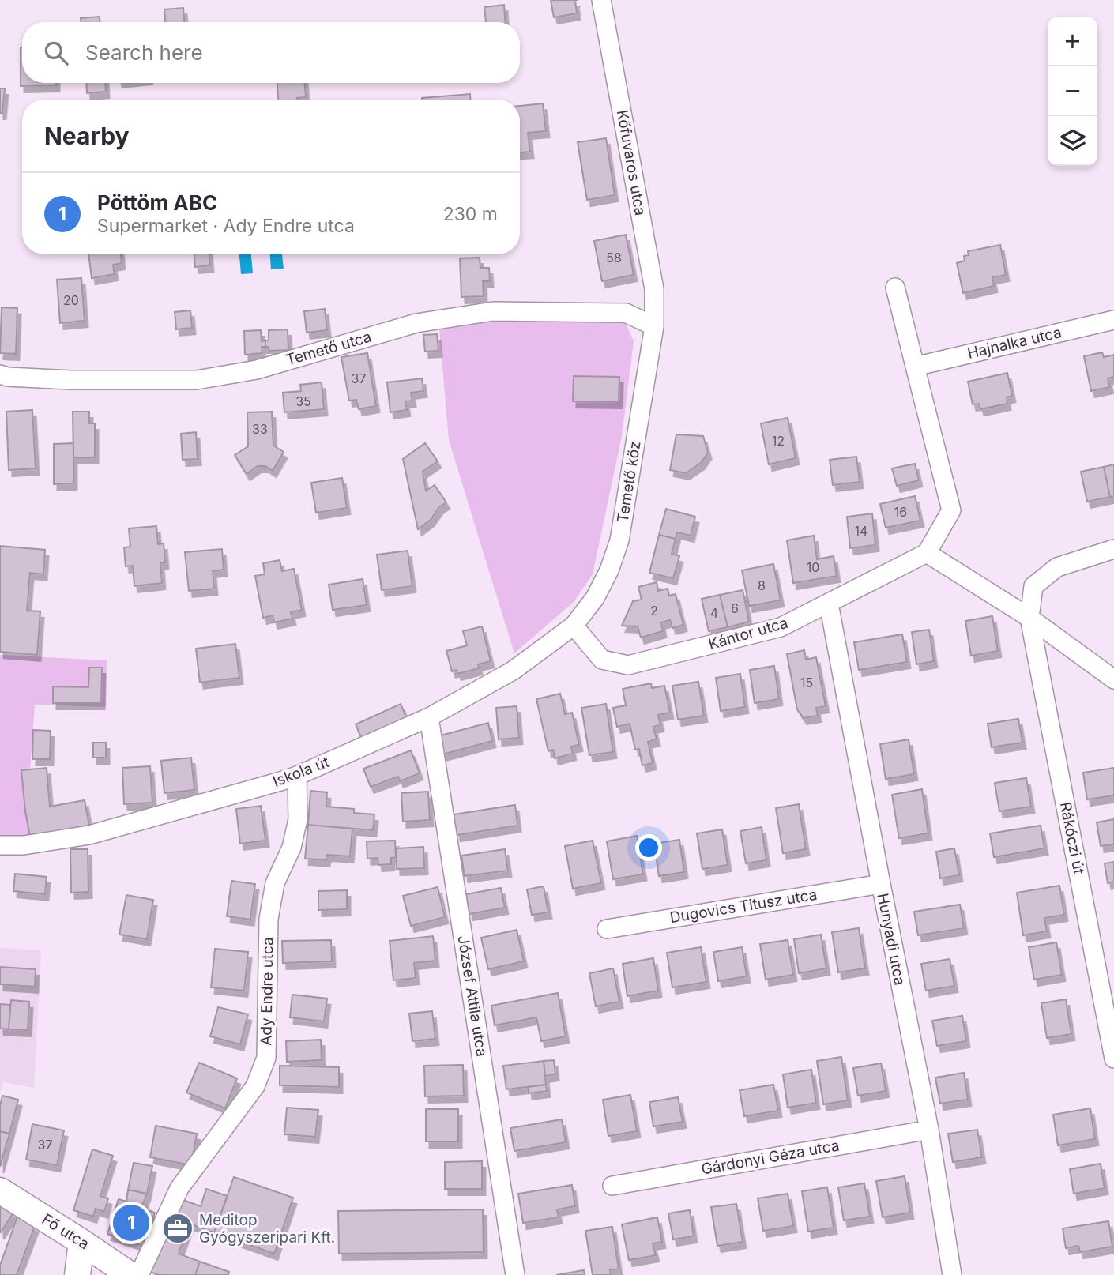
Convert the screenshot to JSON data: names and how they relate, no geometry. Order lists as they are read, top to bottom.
{
  "streets": {
    "street": [
      "Kőfuvaros utca",
      "Hajnalka utca",
      "Temető utca",
      "Temető köz",
      "Kántor utca",
      "Iskola út",
      "Rákóczi út",
      "Dugovics Titusz utca",
      "Hunyadi utca",
      "Ady Endre utca",
      "József Attila utca",
      "Gárdonyi Géza utca",
      "Fő utca"
    ]
  },
  "crossings": [
    ["Kőfuvaros utca", "Temető utca"],
    ["Kőfuvaros utca", "Temető köz"],
    ["Temető utca", "Temető köz"],
    ["Temető köz", "Kántor utca"],
    ["Temető köz", "Iskola út"],
    ["Kántor utca", "Iskola út"],
    ["Kántor utca", "Hunyadi utca"],
    ["Iskola út", "Ady Endre utca"],
    ["Iskola út", "József Attila utca"],
    ["Dugovics Titusz utca", "Hunyadi utca"],
    ["Hunyadi utca", "Gárdonyi Géza utca"]
  ],
  "places": {
    "office": ["Meditop Gyógyszeripari Kft."]
  },
  "house_numbers": [
    "58",
    "20",
    "37",
    "35",
    "33",
    "12",
    "16",
    "14",
    "10",
    "8",
    "6",
    "2",
    "4",
    "15",
    "37"
  ],
  "page": {
    "map_buttons": ["+", "−"],
    "search": "Search here",
    "heading": "Nearby",
    "list": [
      {
        "mark": "1",
        "name": "Pöttöm ABC",
        "note": "Supermarket · Ady Endre utca",
        "value": "230 m"
      }
    ],
    "pins": "1"
  }
}
